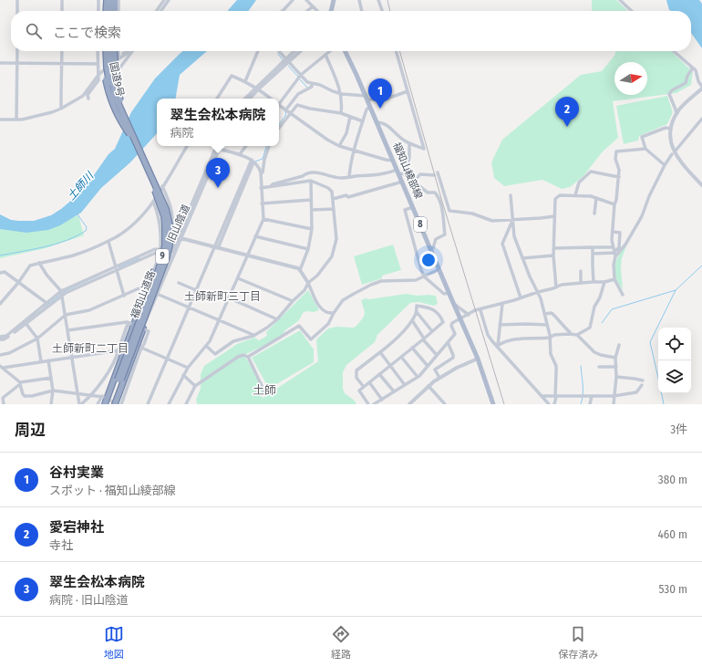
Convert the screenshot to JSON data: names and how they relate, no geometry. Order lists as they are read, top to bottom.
{
  "streets": {
    "highway": ["国道9号", "9", "福知山道路"],
    "main road": ["福知山綾部線", "8"],
    "street": ["旧山陰道"]
  },
  "crossings": [
    ["国道9号", "福知山道路"],
    ["9", "福知山道路"]
  ],
  "districts": ["土師新町三丁目", "土師新町二丁目", "土師"],
  "water": ["土師川"],
  "north": "right",
  "page": {
    "search": "ここで検索",
    "pins": ["1", "2", "3"],
    "popup": ["翠生会松本病院", "病院"],
    "heading": ["周辺", "3件"],
    "list": [
      {
        "mark": "1",
        "name": "谷村実業",
        "note": "スポット · 福知山綾部線",
        "value": "380 m"
      },
      {
        "mark": "2",
        "name": "愛宕神社",
        "note": "寺社",
        "value": "460 m"
      },
      {
        "mark": "3",
        "name": "翠生会松本病院",
        "note": "病院 · 旧山陰道",
        "value": "530 m"
      }
    ],
    "nav": ["地図", "経路", "保存済み"]
  }
}
